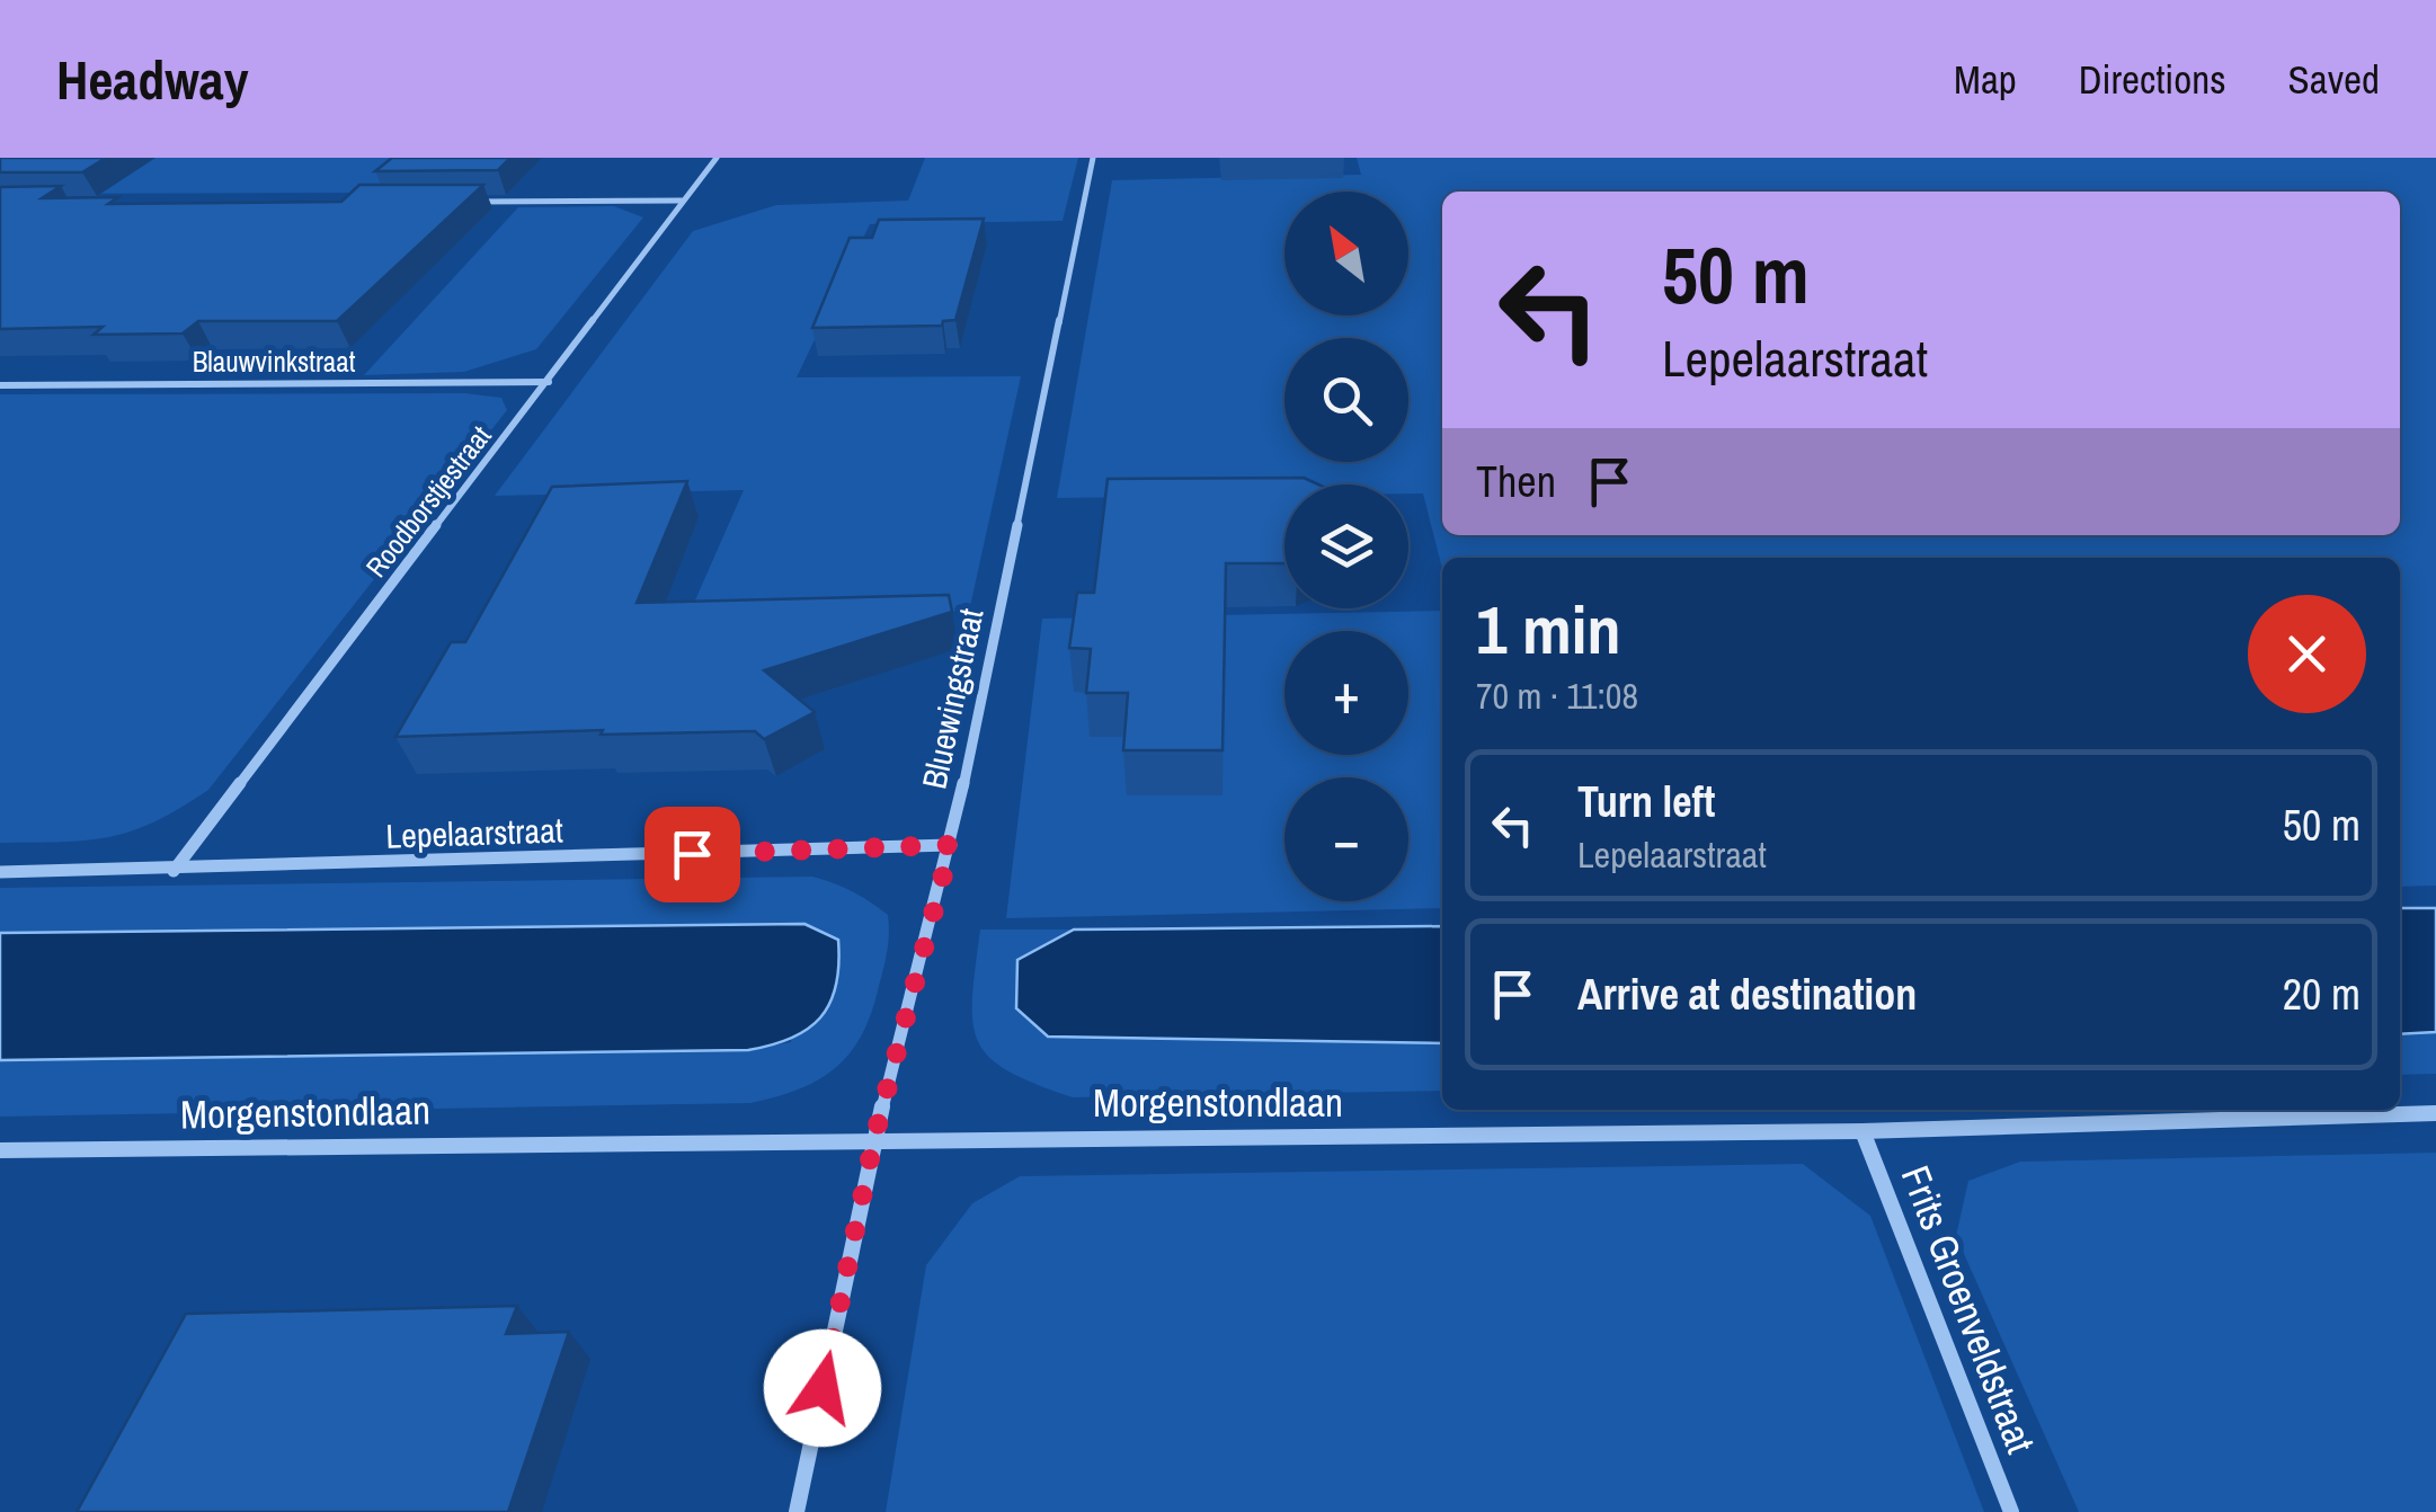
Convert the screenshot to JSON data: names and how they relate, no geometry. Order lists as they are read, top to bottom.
{
  "streets": {
    "street": [
      "Blauwvinkstraat",
      "Roodborstjestraat",
      "Bluewingstraat",
      "Lepelaarstraat",
      "Morgenstondlaan",
      "Frits Groenveldstraat"
    ]
  },
  "crossings": [
    ["Blauwvinkstraat", "Roodborstjestraat"],
    ["Roodborstjestraat", "Lepelaarstraat"],
    ["Bluewingstraat", "Lepelaarstraat"],
    ["Bluewingstraat", "Morgenstondlaan"],
    ["Morgenstondlaan", "Frits Groenveldstraat"]
  ],
  "north": "top left",
  "page": {
    "header": "Headway",
    "nav": ["Map", "Directions", "Saved"],
    "map_buttons": ["+", "−"],
    "turn": ["50 m", "Lepelaarstraat"],
    "then": "Then",
    "heading": ["1 min", "70 m · 11:08"],
    "list": [
      {
        "name": "Turn left",
        "note": "Lepelaarstraat",
        "value": "50 m"
      },
      {
        "name": "Arrive at destination",
        "value": "20 m"
      }
    ]
  }
}
